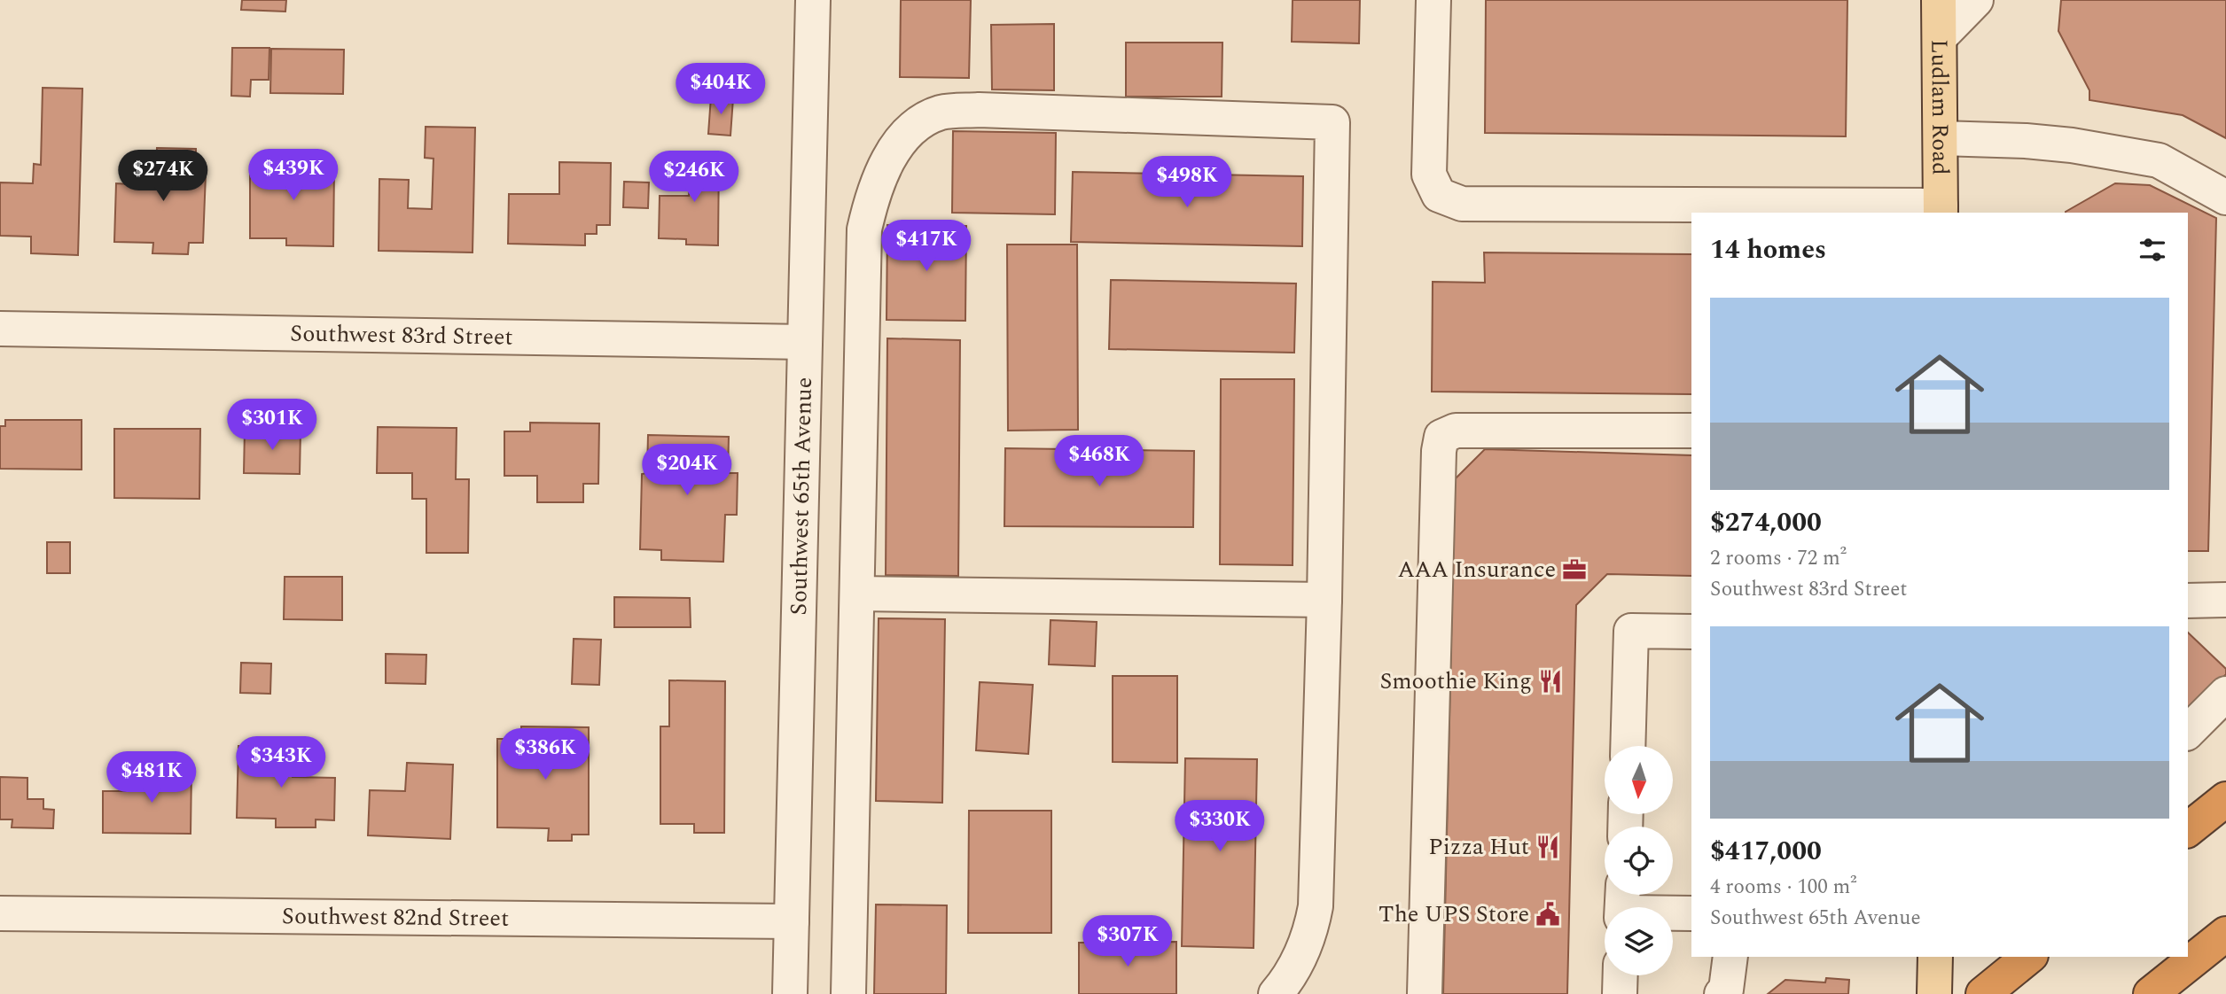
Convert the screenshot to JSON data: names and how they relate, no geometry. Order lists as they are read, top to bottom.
{
  "streets": {
    "main road": ["Ludlam Road"],
    "street": ["Southwest 83rd Street", "Southwest 65th Avenue", "Southwest 82nd Street"]
  },
  "crossings": [
    ["Southwest 83rd Street", "Southwest 65th Avenue"],
    ["Southwest 65th Avenue", "Southwest 82nd Street"]
  ],
  "places": {
    "office": ["AAA Insurance"],
    "restaurant": ["Smoothie King", "Pizza Hut"],
    "public building": ["The UPS Store"]
  },
  "north": "bottom",
  "page": {
    "price": [
      "$404K",
      "$439K",
      "$274K",
      "$246K",
      "$498K",
      "$417K",
      "$301K",
      "$468K",
      "$204K",
      "$386K",
      "$343K",
      "$481K",
      "$330K",
      "$307K"
    ],
    "heading": "14 homes",
    "list": [
      {
        "name": "$274,000",
        "note": "2 rooms · 72 m² · Southwest 83rd Street"
      },
      {
        "name": "$417,000",
        "note": "4 rooms · 100 m² · Southwest 65th Avenue"
      }
    ]
  }
}
